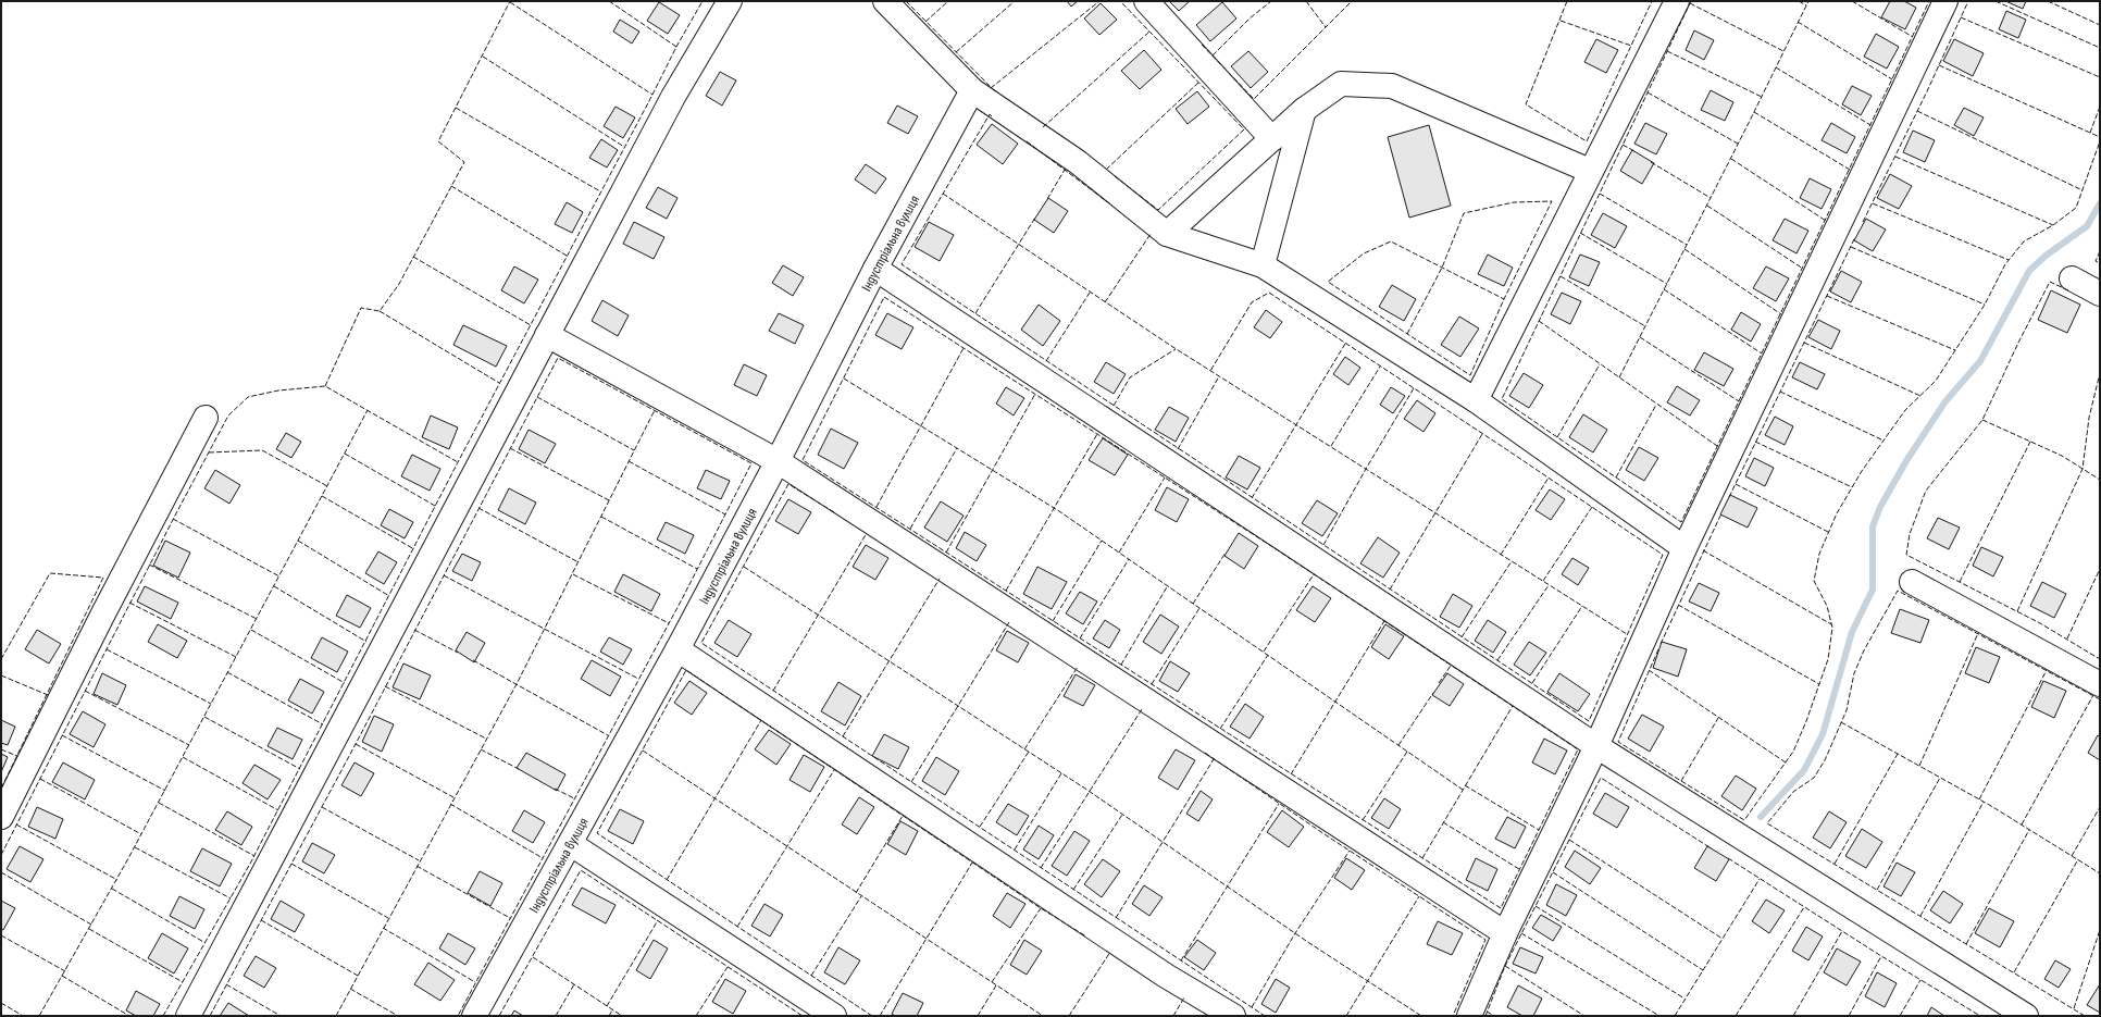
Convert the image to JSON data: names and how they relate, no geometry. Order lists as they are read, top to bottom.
{
  "streets": {
    "street": ["Індустріальна вулиця"]
  }
}
